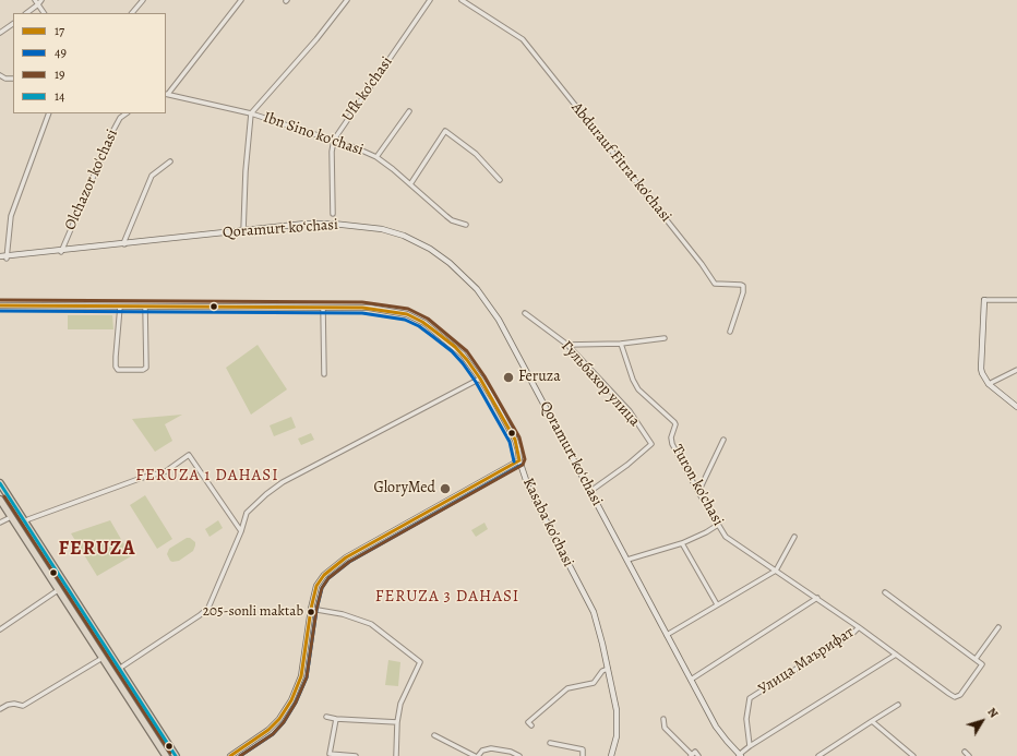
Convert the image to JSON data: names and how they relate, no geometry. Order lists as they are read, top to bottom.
{
  "streets": {
    "street": [
      "Ufk ko'chasi",
      "Ibn Sino ko'chasi",
      "Abdurauf Fitrat ko'chasi",
      "Olchazor ko'chasi",
      "Qoramurt koʻchasi",
      "Гульбахор улица",
      "Turon ko'chasi",
      "Kasaba ko'chasi",
      "Улица Маърифат"
    ]
  },
  "crossings": [
    ["Ufk ko'chasi", "Ibn Sino ko'chasi"],
    ["Olchazor ko'chasi", "Qoramurt koʻchasi"],
    ["Qoramurt koʻchasi", "Гульбахор улица"],
    ["Turon ko'chasi", "Улица Маърифат"]
  ],
  "districts": ["FERUZA 1 DAHASI", "FERUZA", "FERUZA 3 DAHASI"],
  "places": ["Feruza", "GloryMed", "205-sonli maktab"],
  "lines": [
    "transit line 19",
    "transit line 17",
    "transit line 49",
    "transit line 14"
  ],
  "legend": [
    "17",
    "49",
    "19",
    "14"
  ],
  "north": "top right"
}
